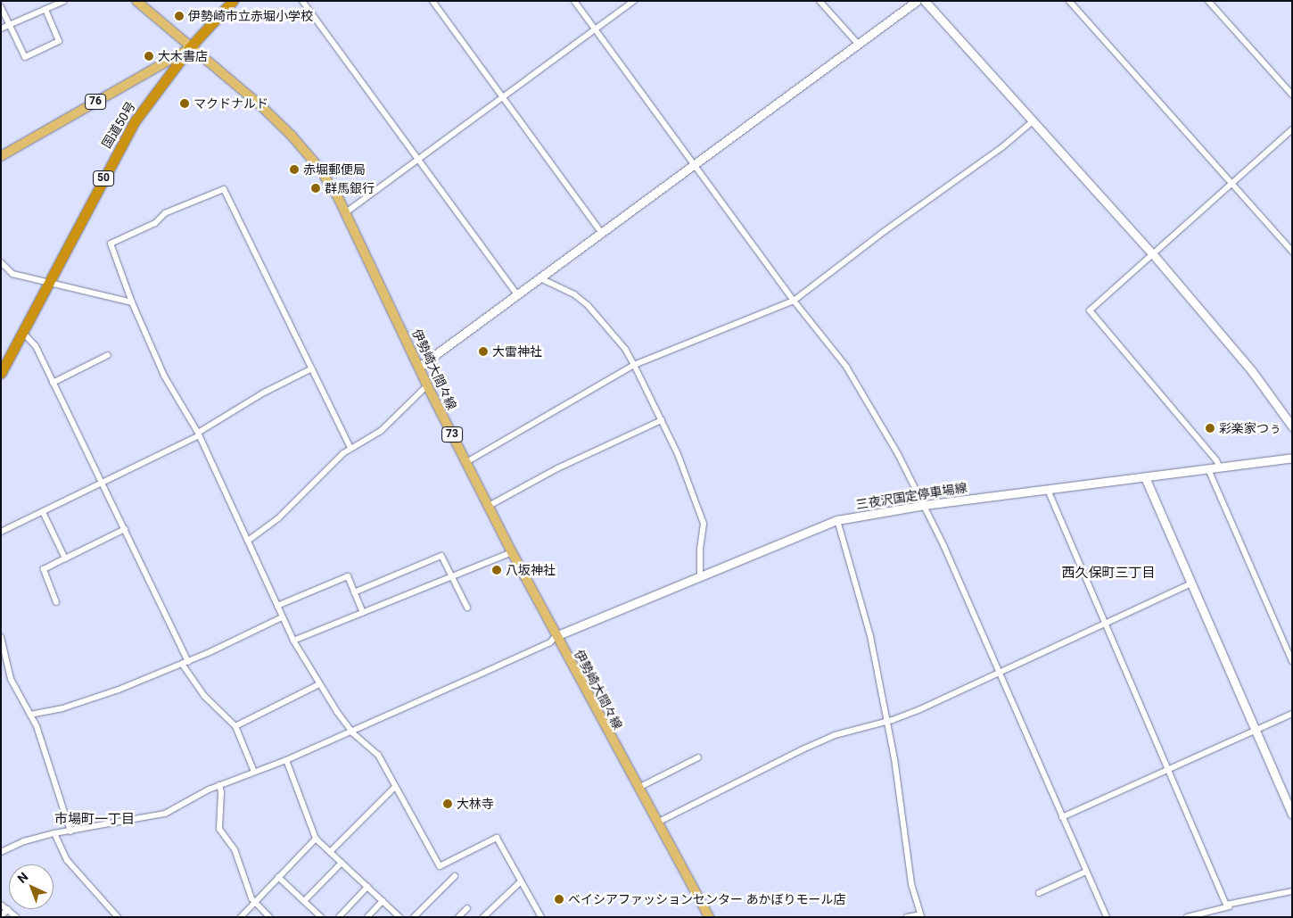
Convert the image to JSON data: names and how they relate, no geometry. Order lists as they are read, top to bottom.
{
  "streets": {
    "highway": ["国道50号", "50"],
    "main road": ["76", "伊勢崎大間々線", "73"],
    "street": ["三夜沢国定停車場線"]
  },
  "crossings": [
    ["76", "国道50号"],
    ["76", "伊勢崎大間々線"],
    ["国道50号", "伊勢崎大間々線"],
    ["伊勢崎大間々線", "三夜沢国定停車場線"]
  ],
  "districts": ["西久保町三丁目", "市場町一丁目"],
  "places": [
    "伊勢崎市立赤堀小学校",
    "大木書店",
    "マクドナルド",
    "赤堀郵便局",
    "群馬銀行",
    "大雷神社",
    "彩楽家つぅ",
    "八坂神社",
    "大林寺",
    "ベイシアファッションセンター あかぼりモール店"
  ],
  "north": "top left"
}
